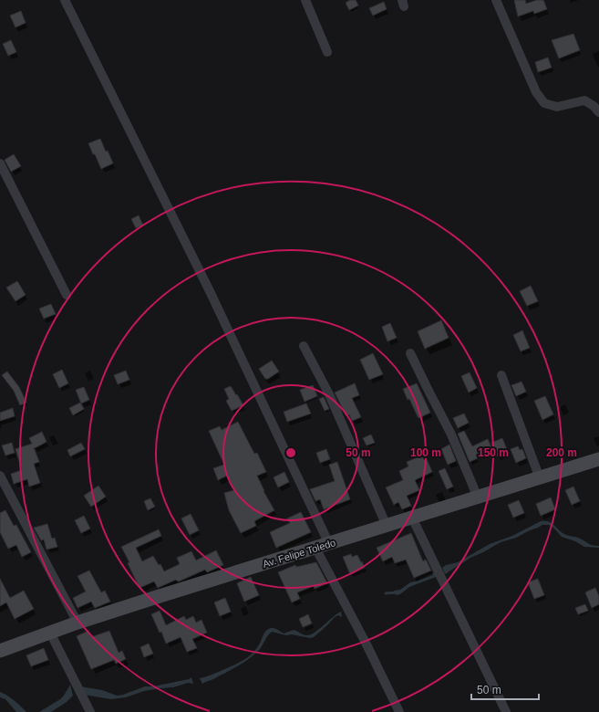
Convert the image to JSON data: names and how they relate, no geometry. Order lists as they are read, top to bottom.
{
  "streets": {
    "main road": ["Av. Felipe Toledo"]
  },
  "scale_bar": "50 m",
  "rings": [
    "50 m",
    "100 m",
    "150 m",
    "200 m"
  ]
}
